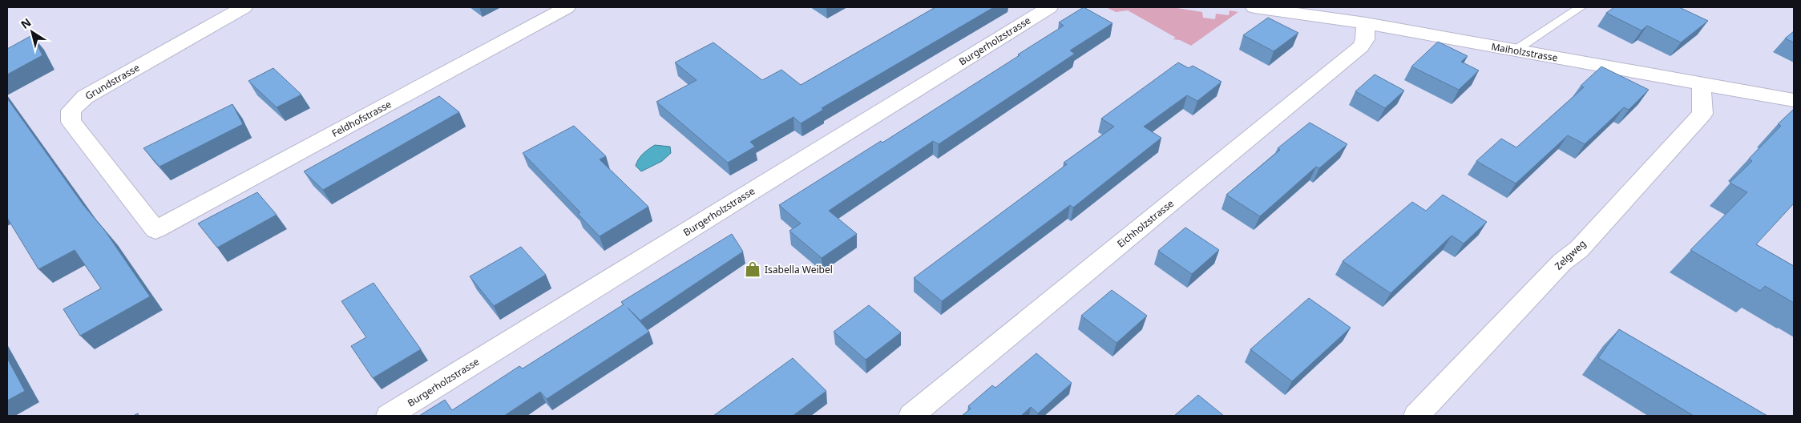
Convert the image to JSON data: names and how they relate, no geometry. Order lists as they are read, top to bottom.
{
  "streets": {
    "street": [
      "Burgerholzstrasse",
      "Maiholzstrasse",
      "Grundstrasse",
      "Feldhofstrasse",
      "Eichholzstrasse",
      "Zelgweg"
    ]
  },
  "crossings": [
    ["Maiholzstrasse", "Eichholzstrasse"],
    ["Maiholzstrasse", "Zelgweg"],
    ["Grundstrasse", "Feldhofstrasse"]
  ],
  "places": {
    "shop": ["Isabella Weibel"]
  },
  "north": "top left"
}
